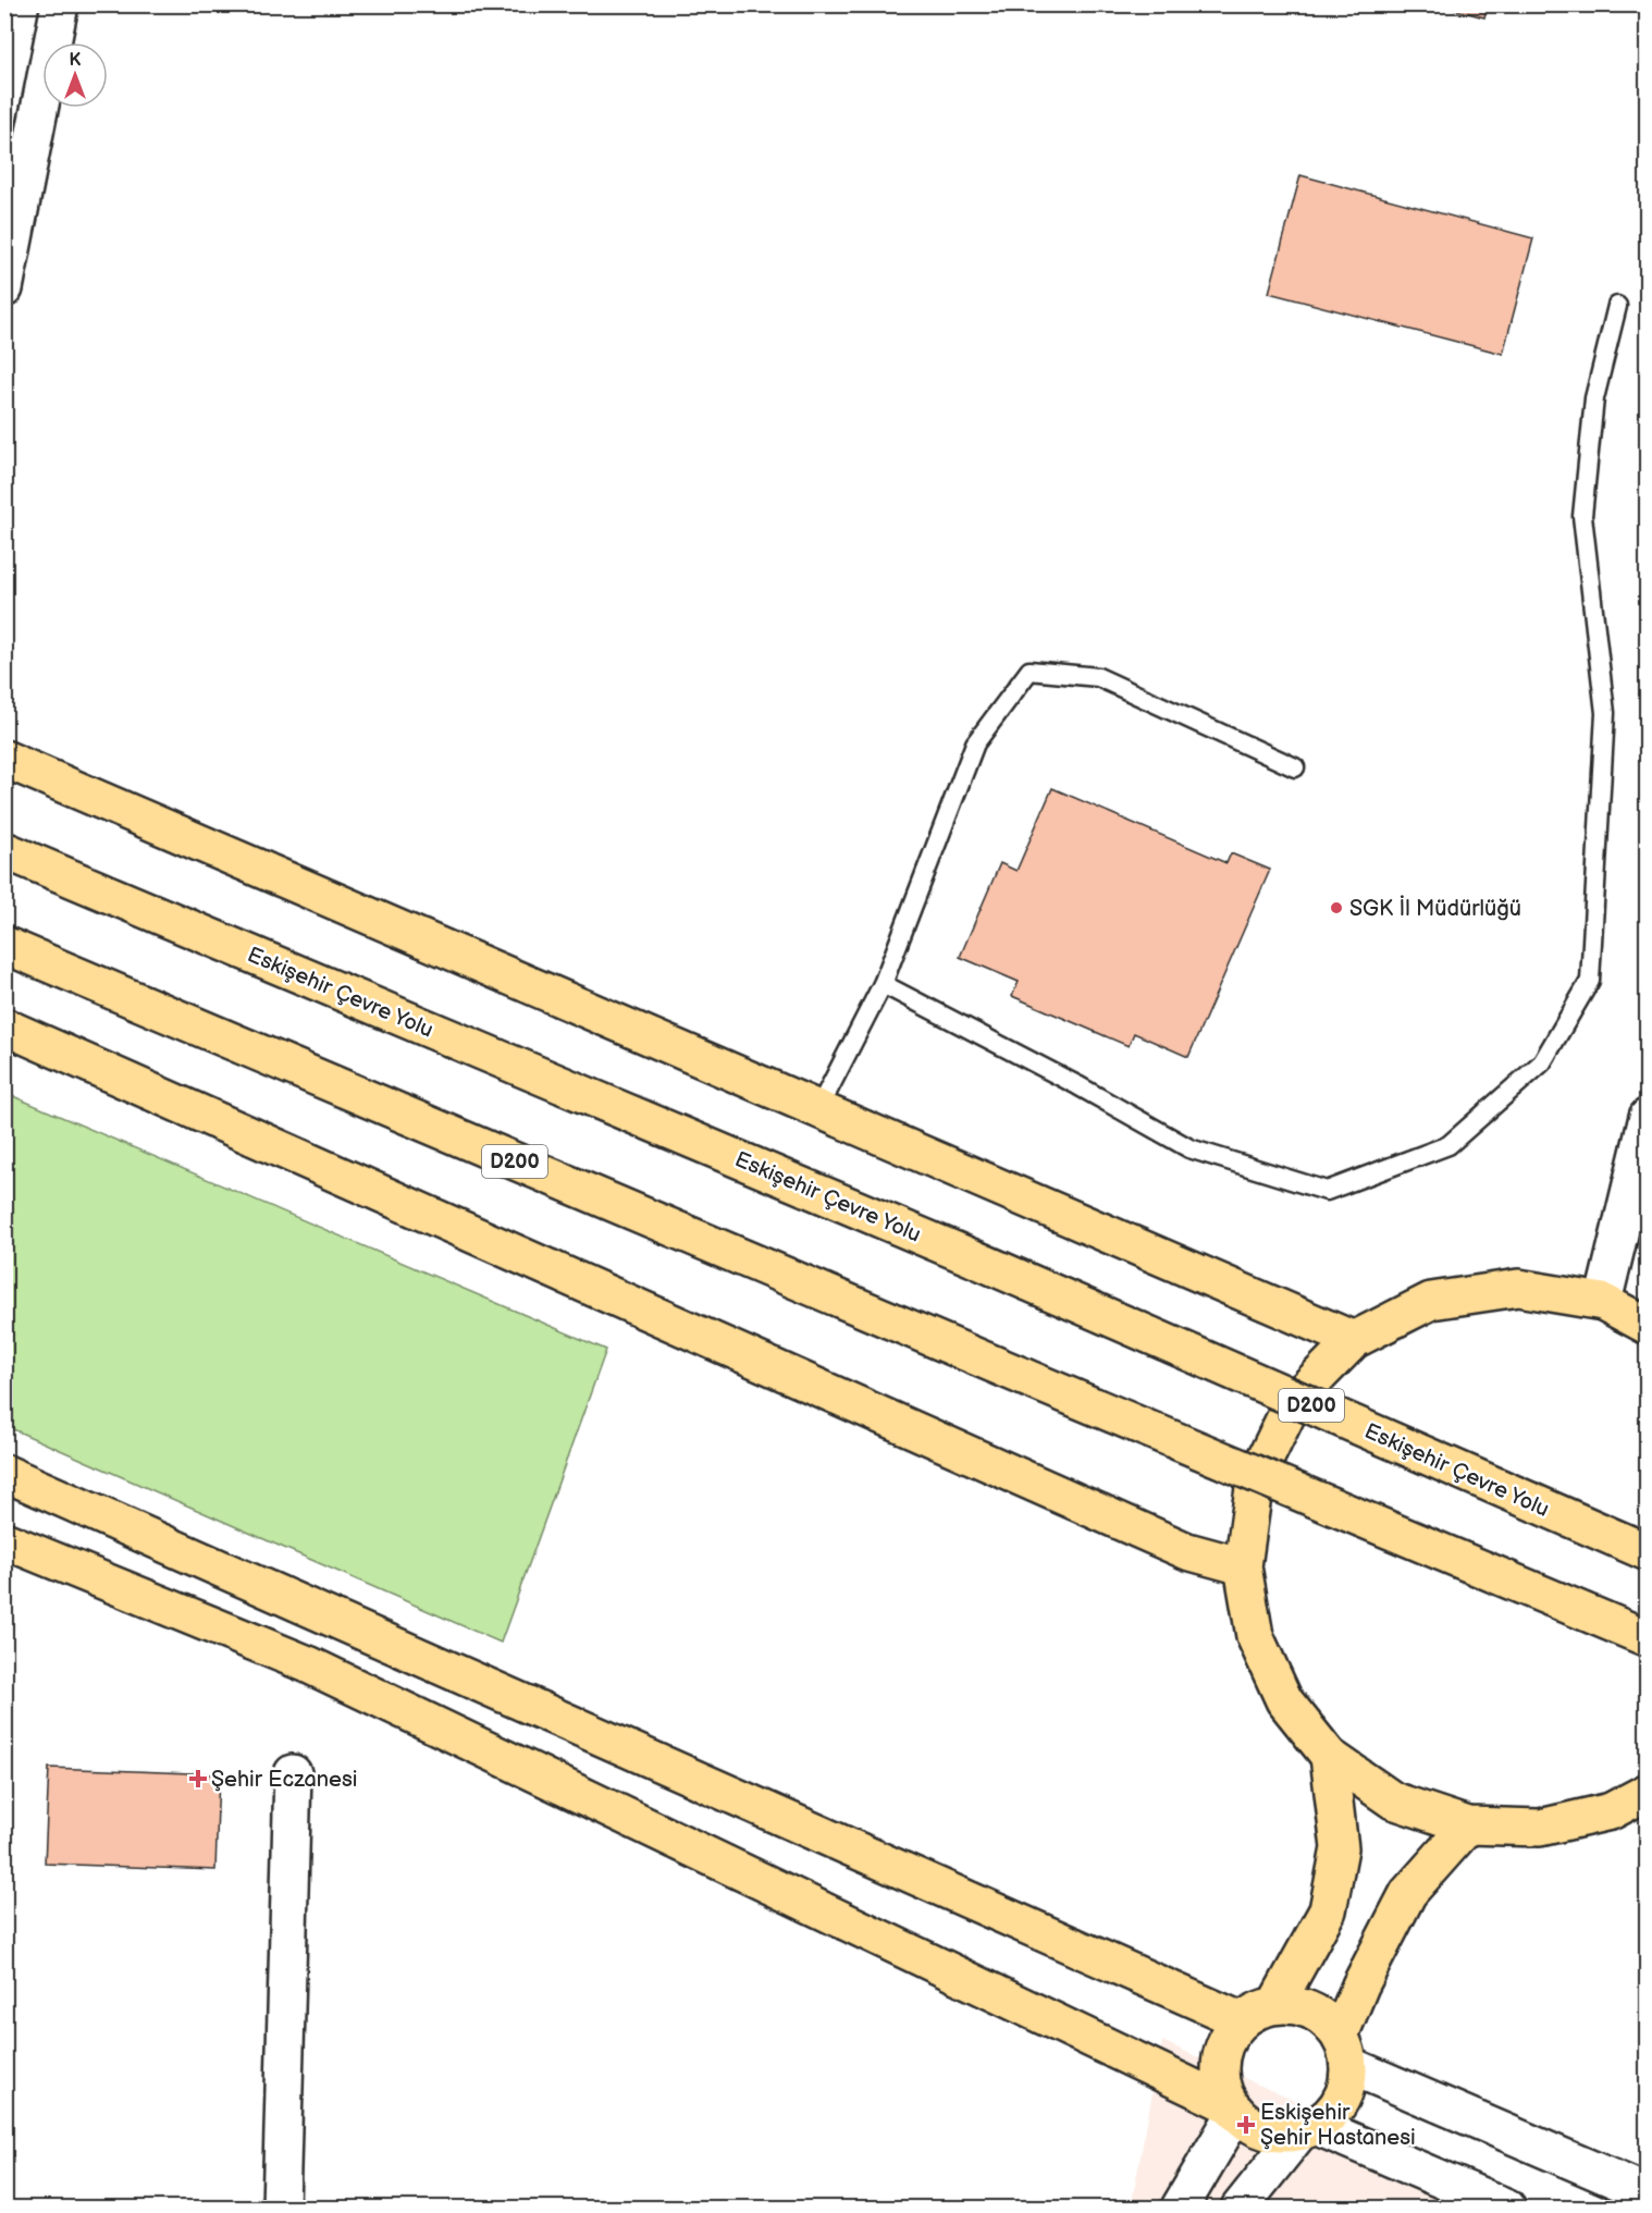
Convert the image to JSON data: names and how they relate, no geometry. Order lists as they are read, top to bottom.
{
  "streets": {
    "main road": ["Eskişehir Çevre Yolu", "D200"]
  },
  "places": {
    "other": ["SGK İl Müdürlüğü"],
    "health": ["Şehir Eczanesi", "Eskişehir Şehir Hastanesi"]
  },
  "north": "top"
}
